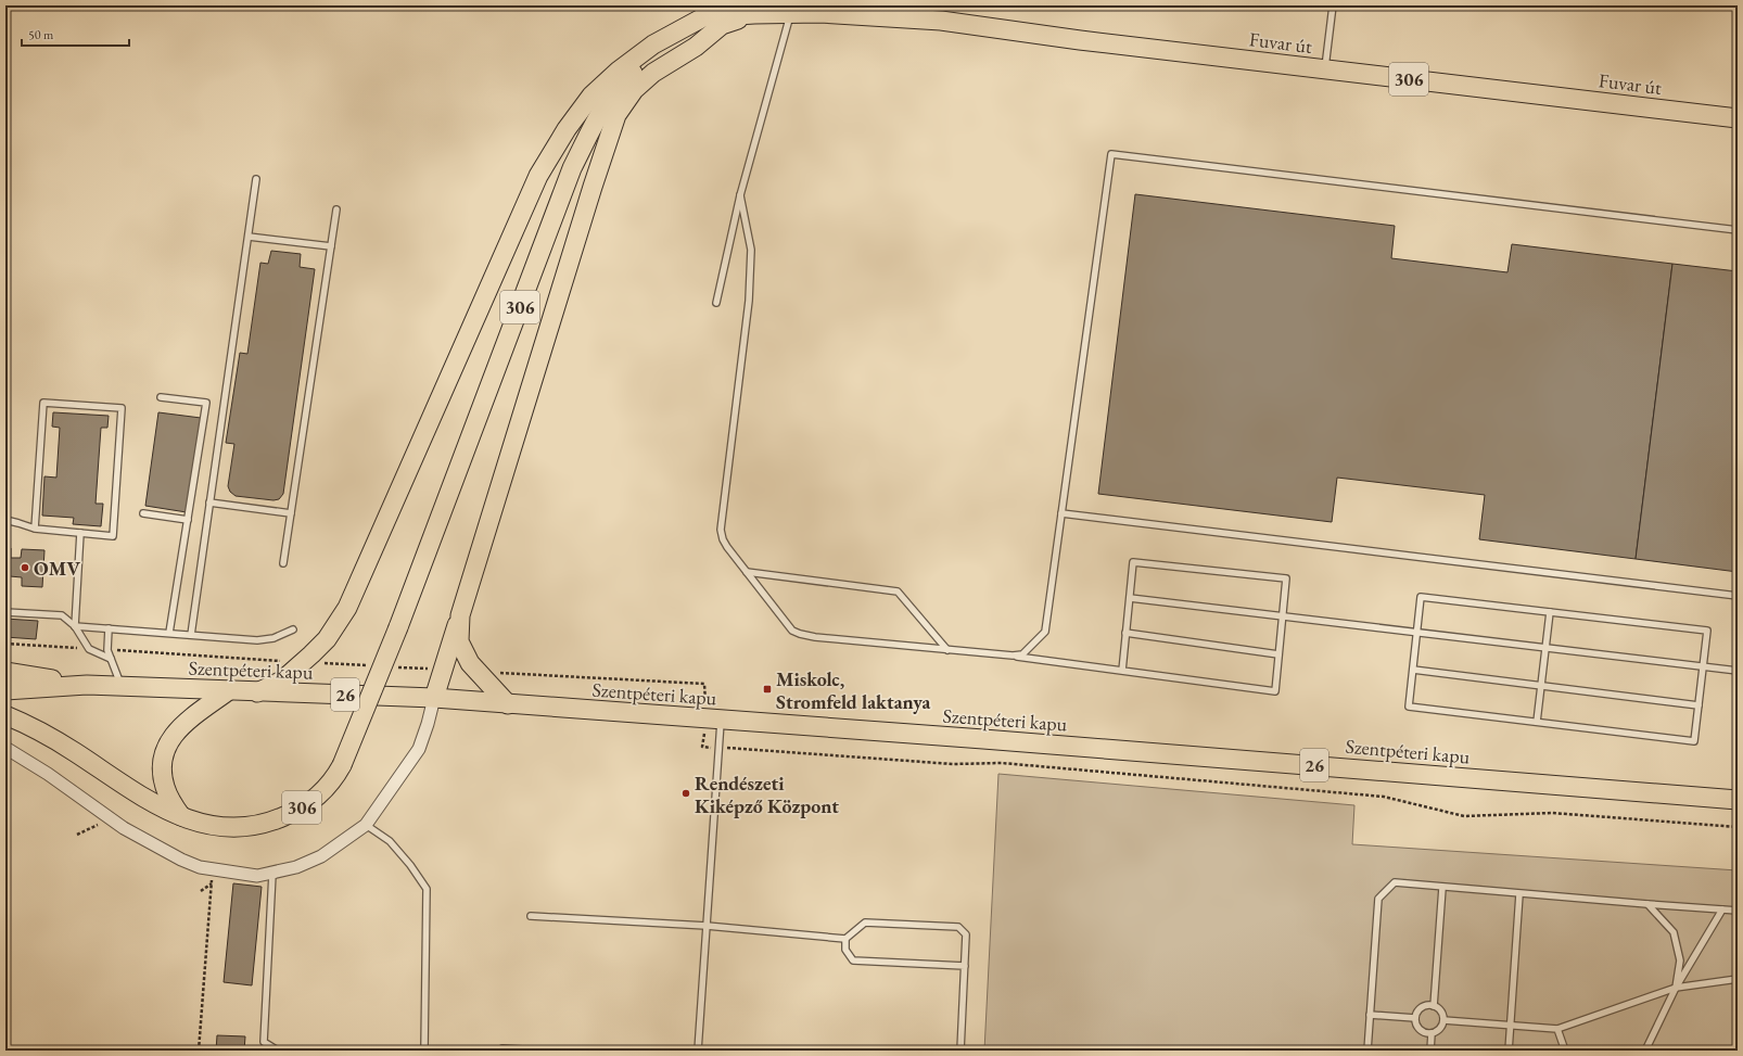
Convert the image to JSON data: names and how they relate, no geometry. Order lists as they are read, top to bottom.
{
  "streets": {
    "main road": [
      "Fuvar út",
      "306",
      "Szentpéteri kapu",
      "26"
    ]
  },
  "crossings": [
    ["Fuvar út", "306"]
  ],
  "places": {
    "other": ["OMV", "Rendészeti Kiképző Központ"],
    "transit": ["Miskolc, Stromfeld laktanya"]
  },
  "scale_bar": "50 m"
}
